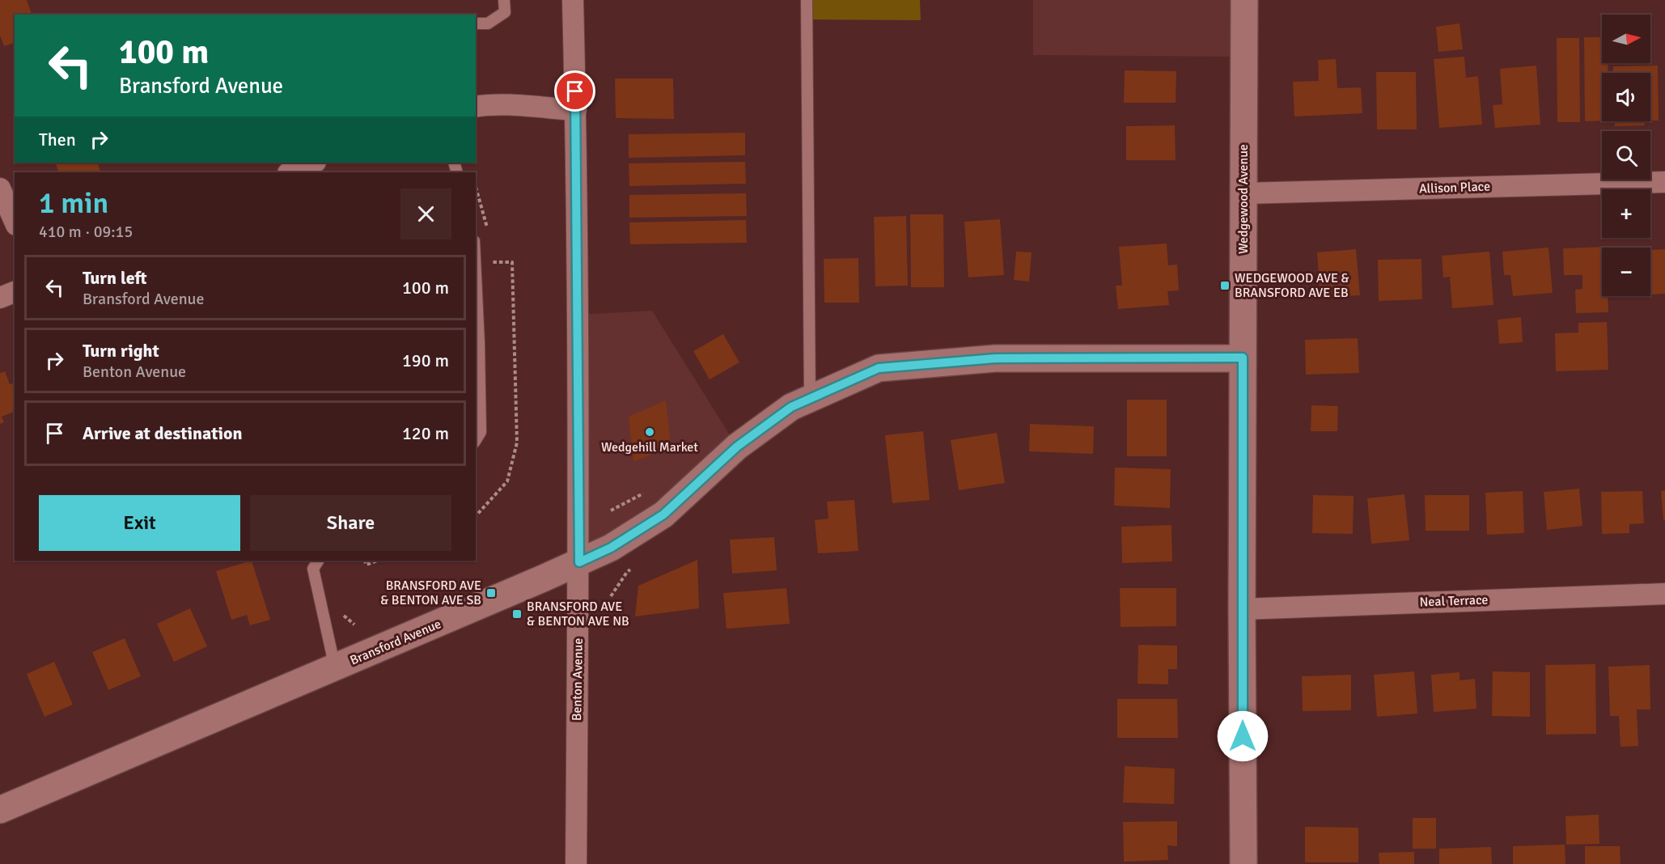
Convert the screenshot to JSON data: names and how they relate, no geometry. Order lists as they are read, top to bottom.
{
  "streets": {
    "main road": ["Wedgewood Avenue", "Bransford Avenue"],
    "street": ["Allison Place", "Neal Terrace", "Benton Avenue"]
  },
  "crossings": [
    ["Allison Place", "Wedgewood Avenue"],
    ["Wedgewood Avenue", "Neal Terrace"],
    ["Wedgewood Avenue", "Bransford Avenue"],
    ["Bransford Avenue", "Benton Avenue"]
  ],
  "places": {
    "transit": ["WEDGEWOOD AVE & BRANSFORD AVE EB", "BRANSFORD AVE & BENTON AVE SB", "BRANSFORD AVE & BENTON AVE NB"],
    "other": ["Wedgehill Market"]
  },
  "north": "right",
  "page": {
    "map_buttons": ["+", "−"],
    "turn": ["100 m", "Bransford Avenue"],
    "then": "Then",
    "heading": ["1 min", "410 m · 09:15"],
    "list": [
      {
        "name": "Turn left",
        "note": "Bransford Avenue",
        "value": "100 m"
      },
      {
        "name": "Turn right",
        "note": "Benton Avenue",
        "value": "190 m"
      },
      {
        "name": "Arrive at destination",
        "value": "120 m"
      }
    ],
    "buttons": ["Exit", "Share"]
  }
}
